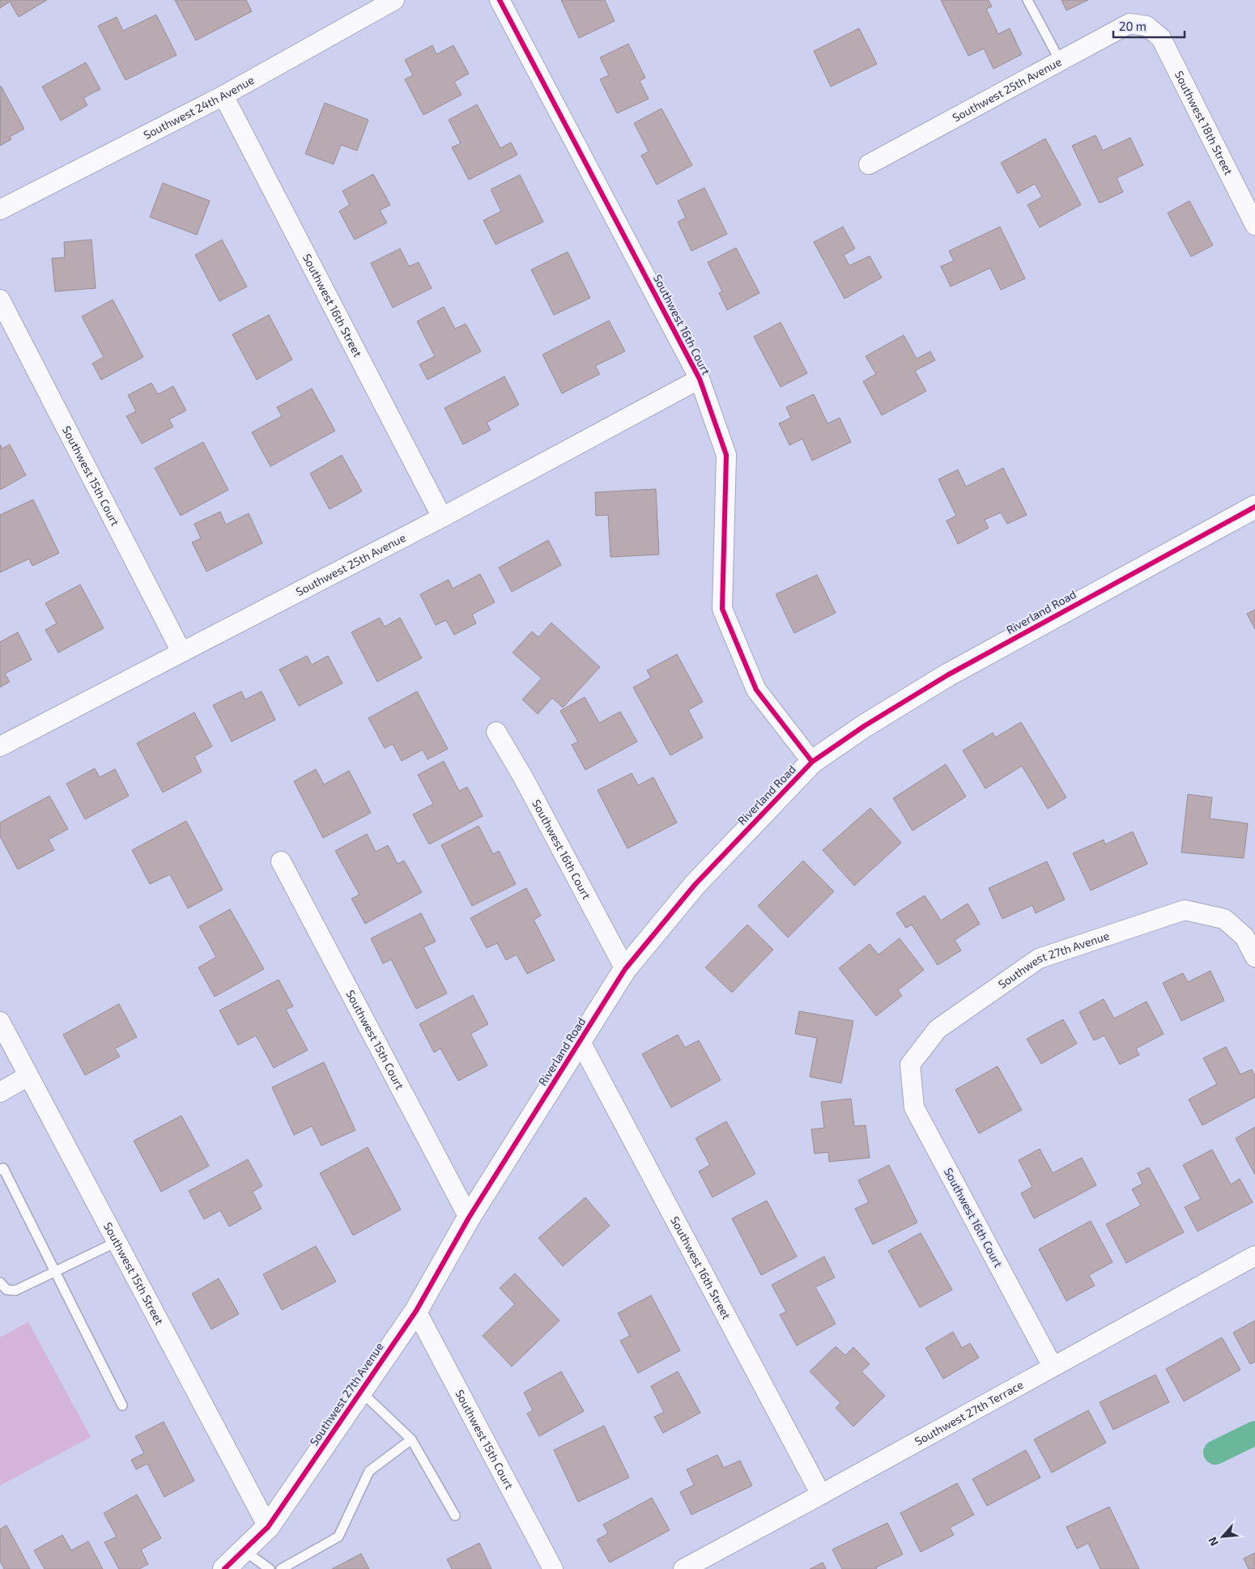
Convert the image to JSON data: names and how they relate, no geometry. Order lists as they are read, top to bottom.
{
  "streets": {
    "street": [
      "Southwest 25th Avenue",
      "Southwest 24th Avenue",
      "Southwest 18th Street",
      "Southwest 16th Street",
      "Southwest 16th Court",
      "Southwest 15th Court",
      "Riverland Road",
      "Southwest 27th Avenue",
      "Southwest 15th Street",
      "Southwest 27th Terrace"
    ]
  },
  "crossings": [
    ["Southwest 25th Avenue", "Southwest 18th Street"],
    ["Southwest 25th Avenue", "Southwest 16th Street"],
    ["Southwest 25th Avenue", "Southwest 16th Court"],
    ["Southwest 25th Avenue", "Southwest 15th Court"],
    ["Southwest 24th Avenue", "Southwest 16th Street"],
    ["Southwest 16th Street", "Riverland Road"],
    ["Southwest 16th Street", "Southwest 27th Terrace"],
    ["Southwest 16th Court", "Riverland Road"],
    ["Southwest 16th Court", "Southwest 27th Avenue"],
    ["Southwest 16th Court", "Southwest 27th Terrace"],
    ["Southwest 15th Court", "Riverland Road"],
    ["Southwest 15th Court", "Southwest 27th Avenue"],
    ["Riverland Road", "Southwest 27th Avenue"],
    ["Southwest 27th Avenue", "Southwest 15th Street"]
  ],
  "scale_bar": "20 m",
  "north": "bottom left"
}
